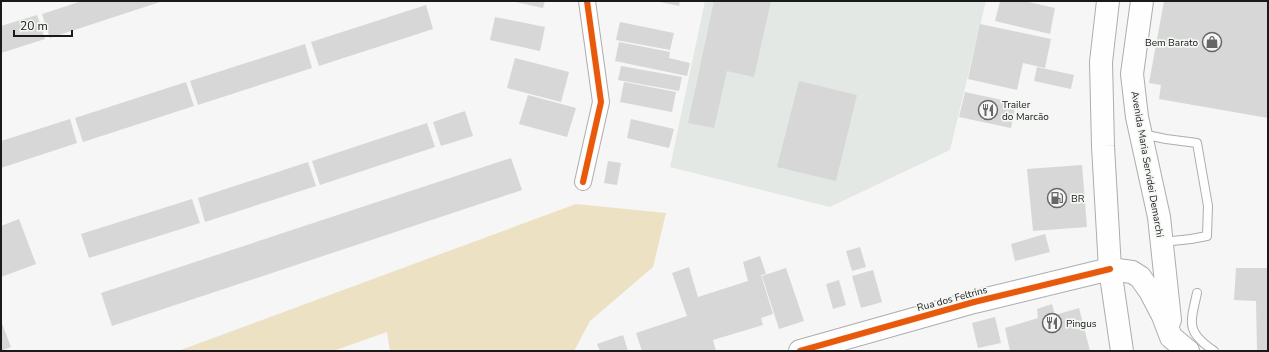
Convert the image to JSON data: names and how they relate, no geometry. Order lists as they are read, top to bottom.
{
  "streets": {
    "main road": ["Avenida Maria Servidei Demarchi", "Rua dos Feltrins"]
  },
  "places": {
    "shop": ["Bem Barato"],
    "restaurant": ["Trailer do Marcão", "Pingus"],
    "fuel station": ["BR"]
  },
  "scale_bar": "20 m"
}
